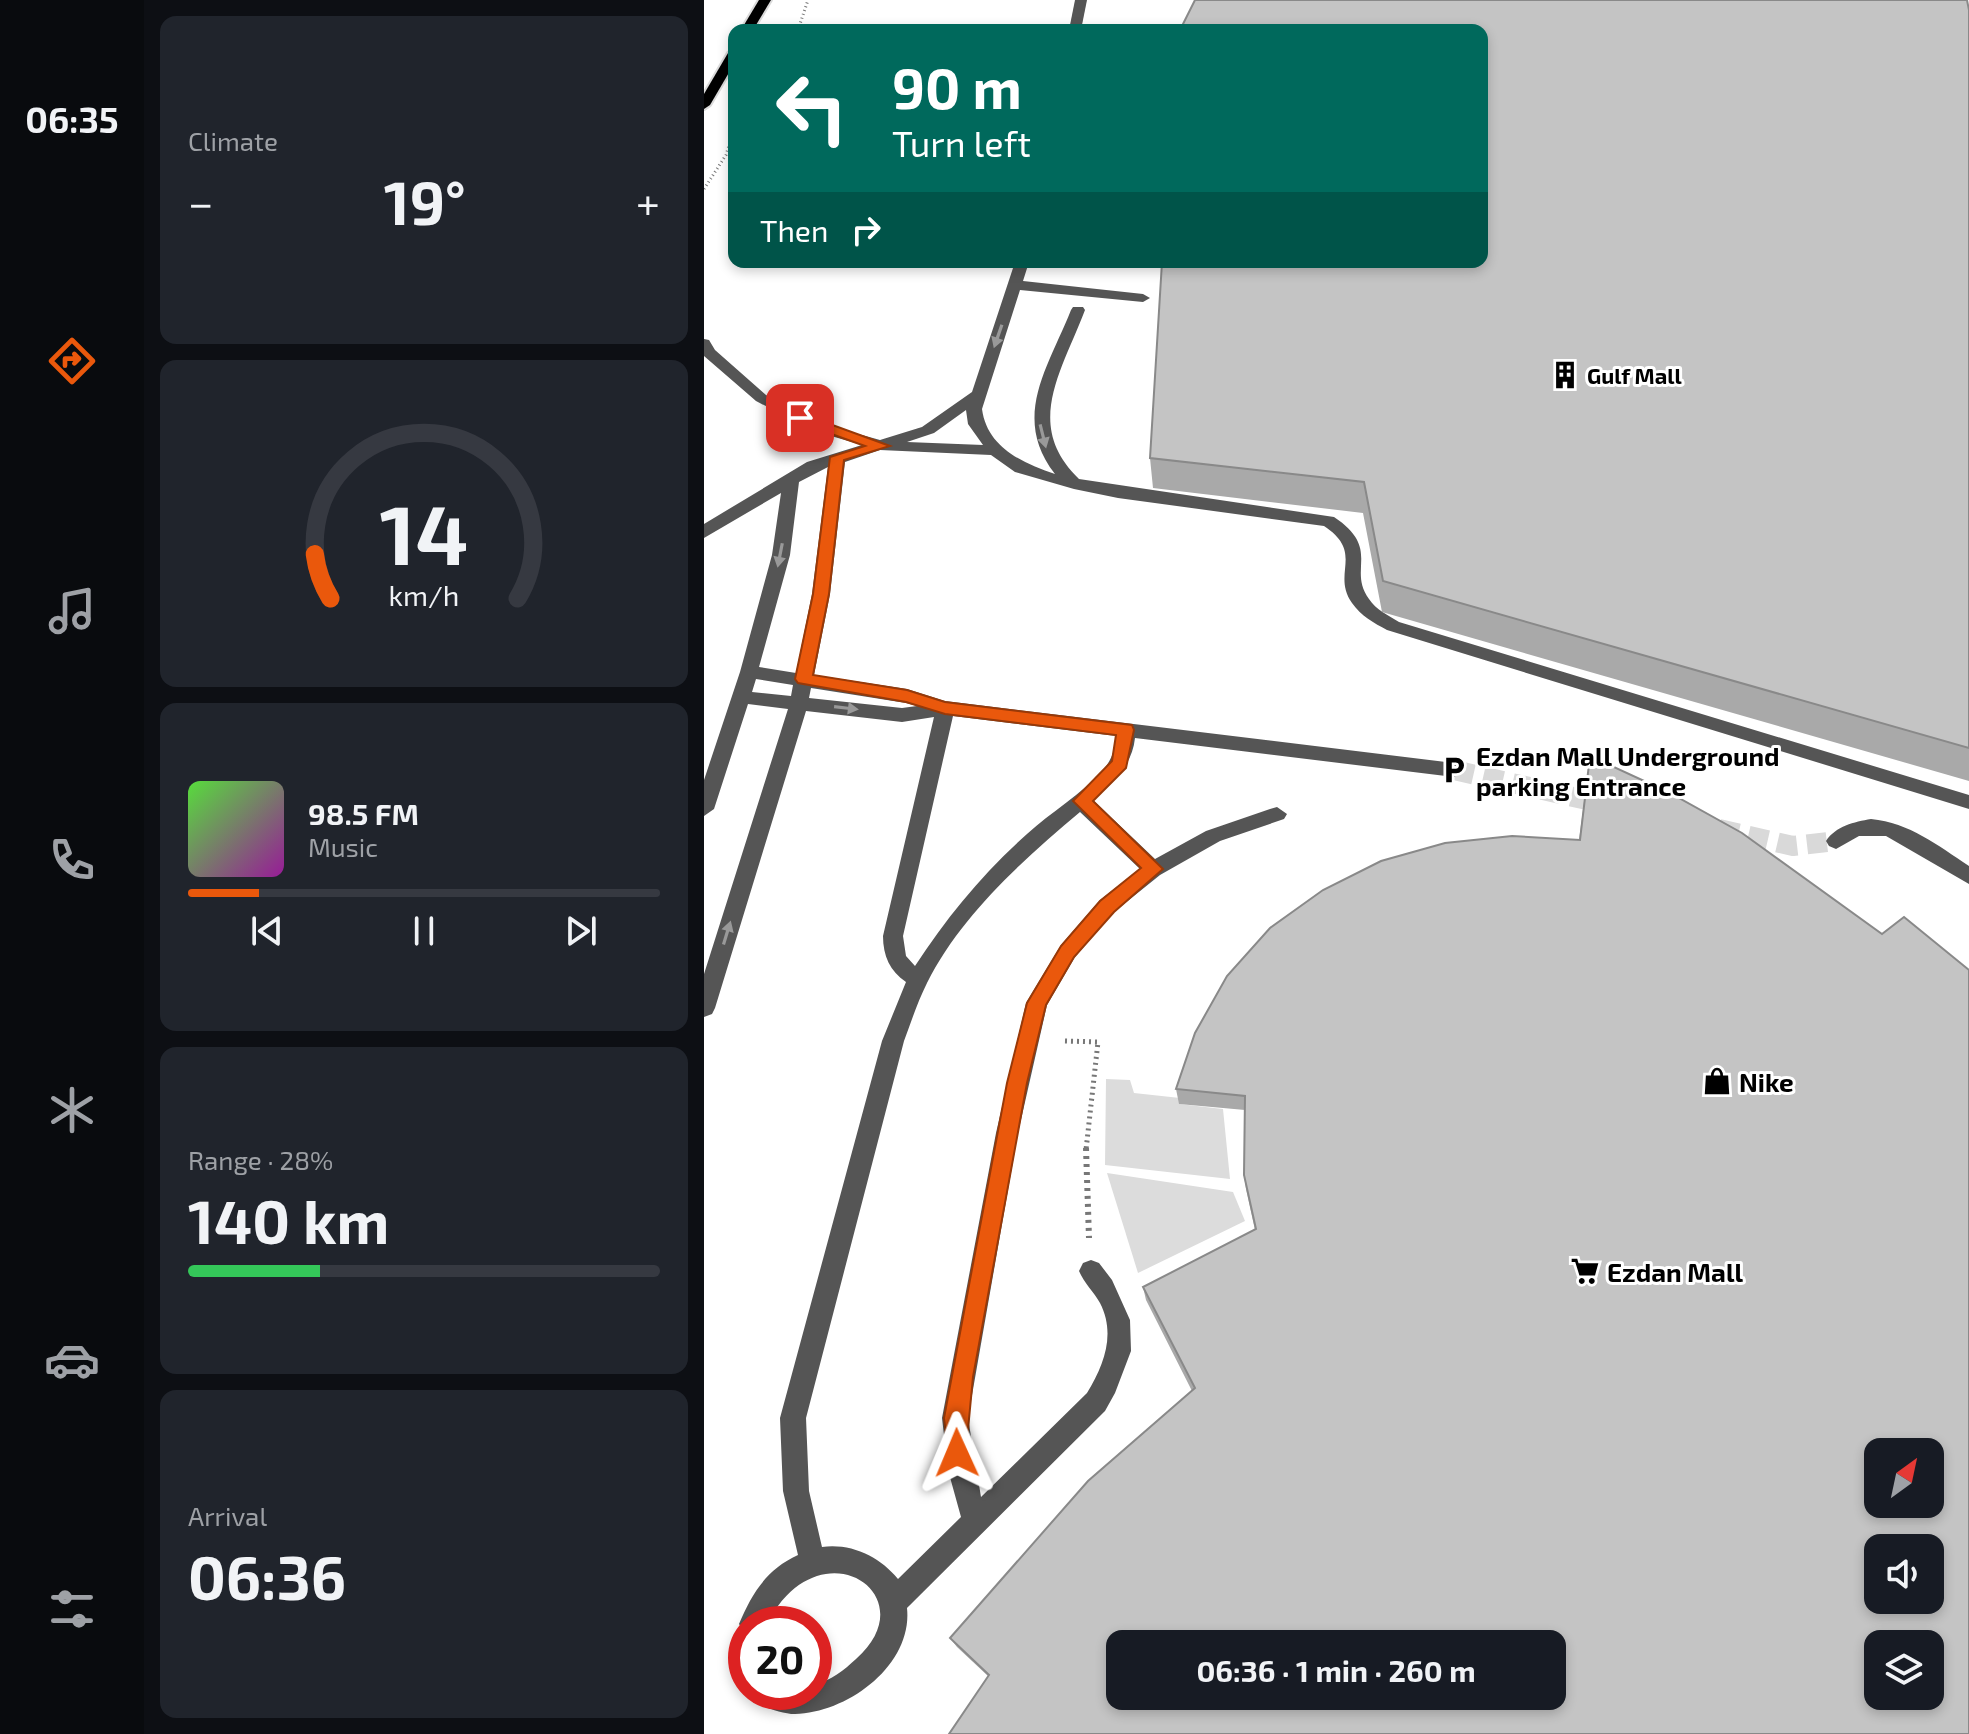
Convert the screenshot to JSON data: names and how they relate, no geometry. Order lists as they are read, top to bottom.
{
  "places": {
    "building": ["Gulf Mall"],
    "parking": ["Ezdan Mall Underground parking Entrance"],
    "shop": ["Nike"],
    "supermarket": ["Ezdan Mall"]
  },
  "north": "top right",
  "page": {
    "tabs": "06:35",
    "tile": [
      "Climate",
      ["Range · 28%", "140 km"],
      ["Arrival", "06:36"]
    ],
    "turn": ["90 m", "Turn left"],
    "heat": ["−", "19°", "+"],
    "then": "Then",
    "song": ["98.5 FM", "Music"],
    "limit": "20",
    "trip": "06:36 · 1 min · 260 m",
    "gauge": ["14", "km/h"]
  }
}
